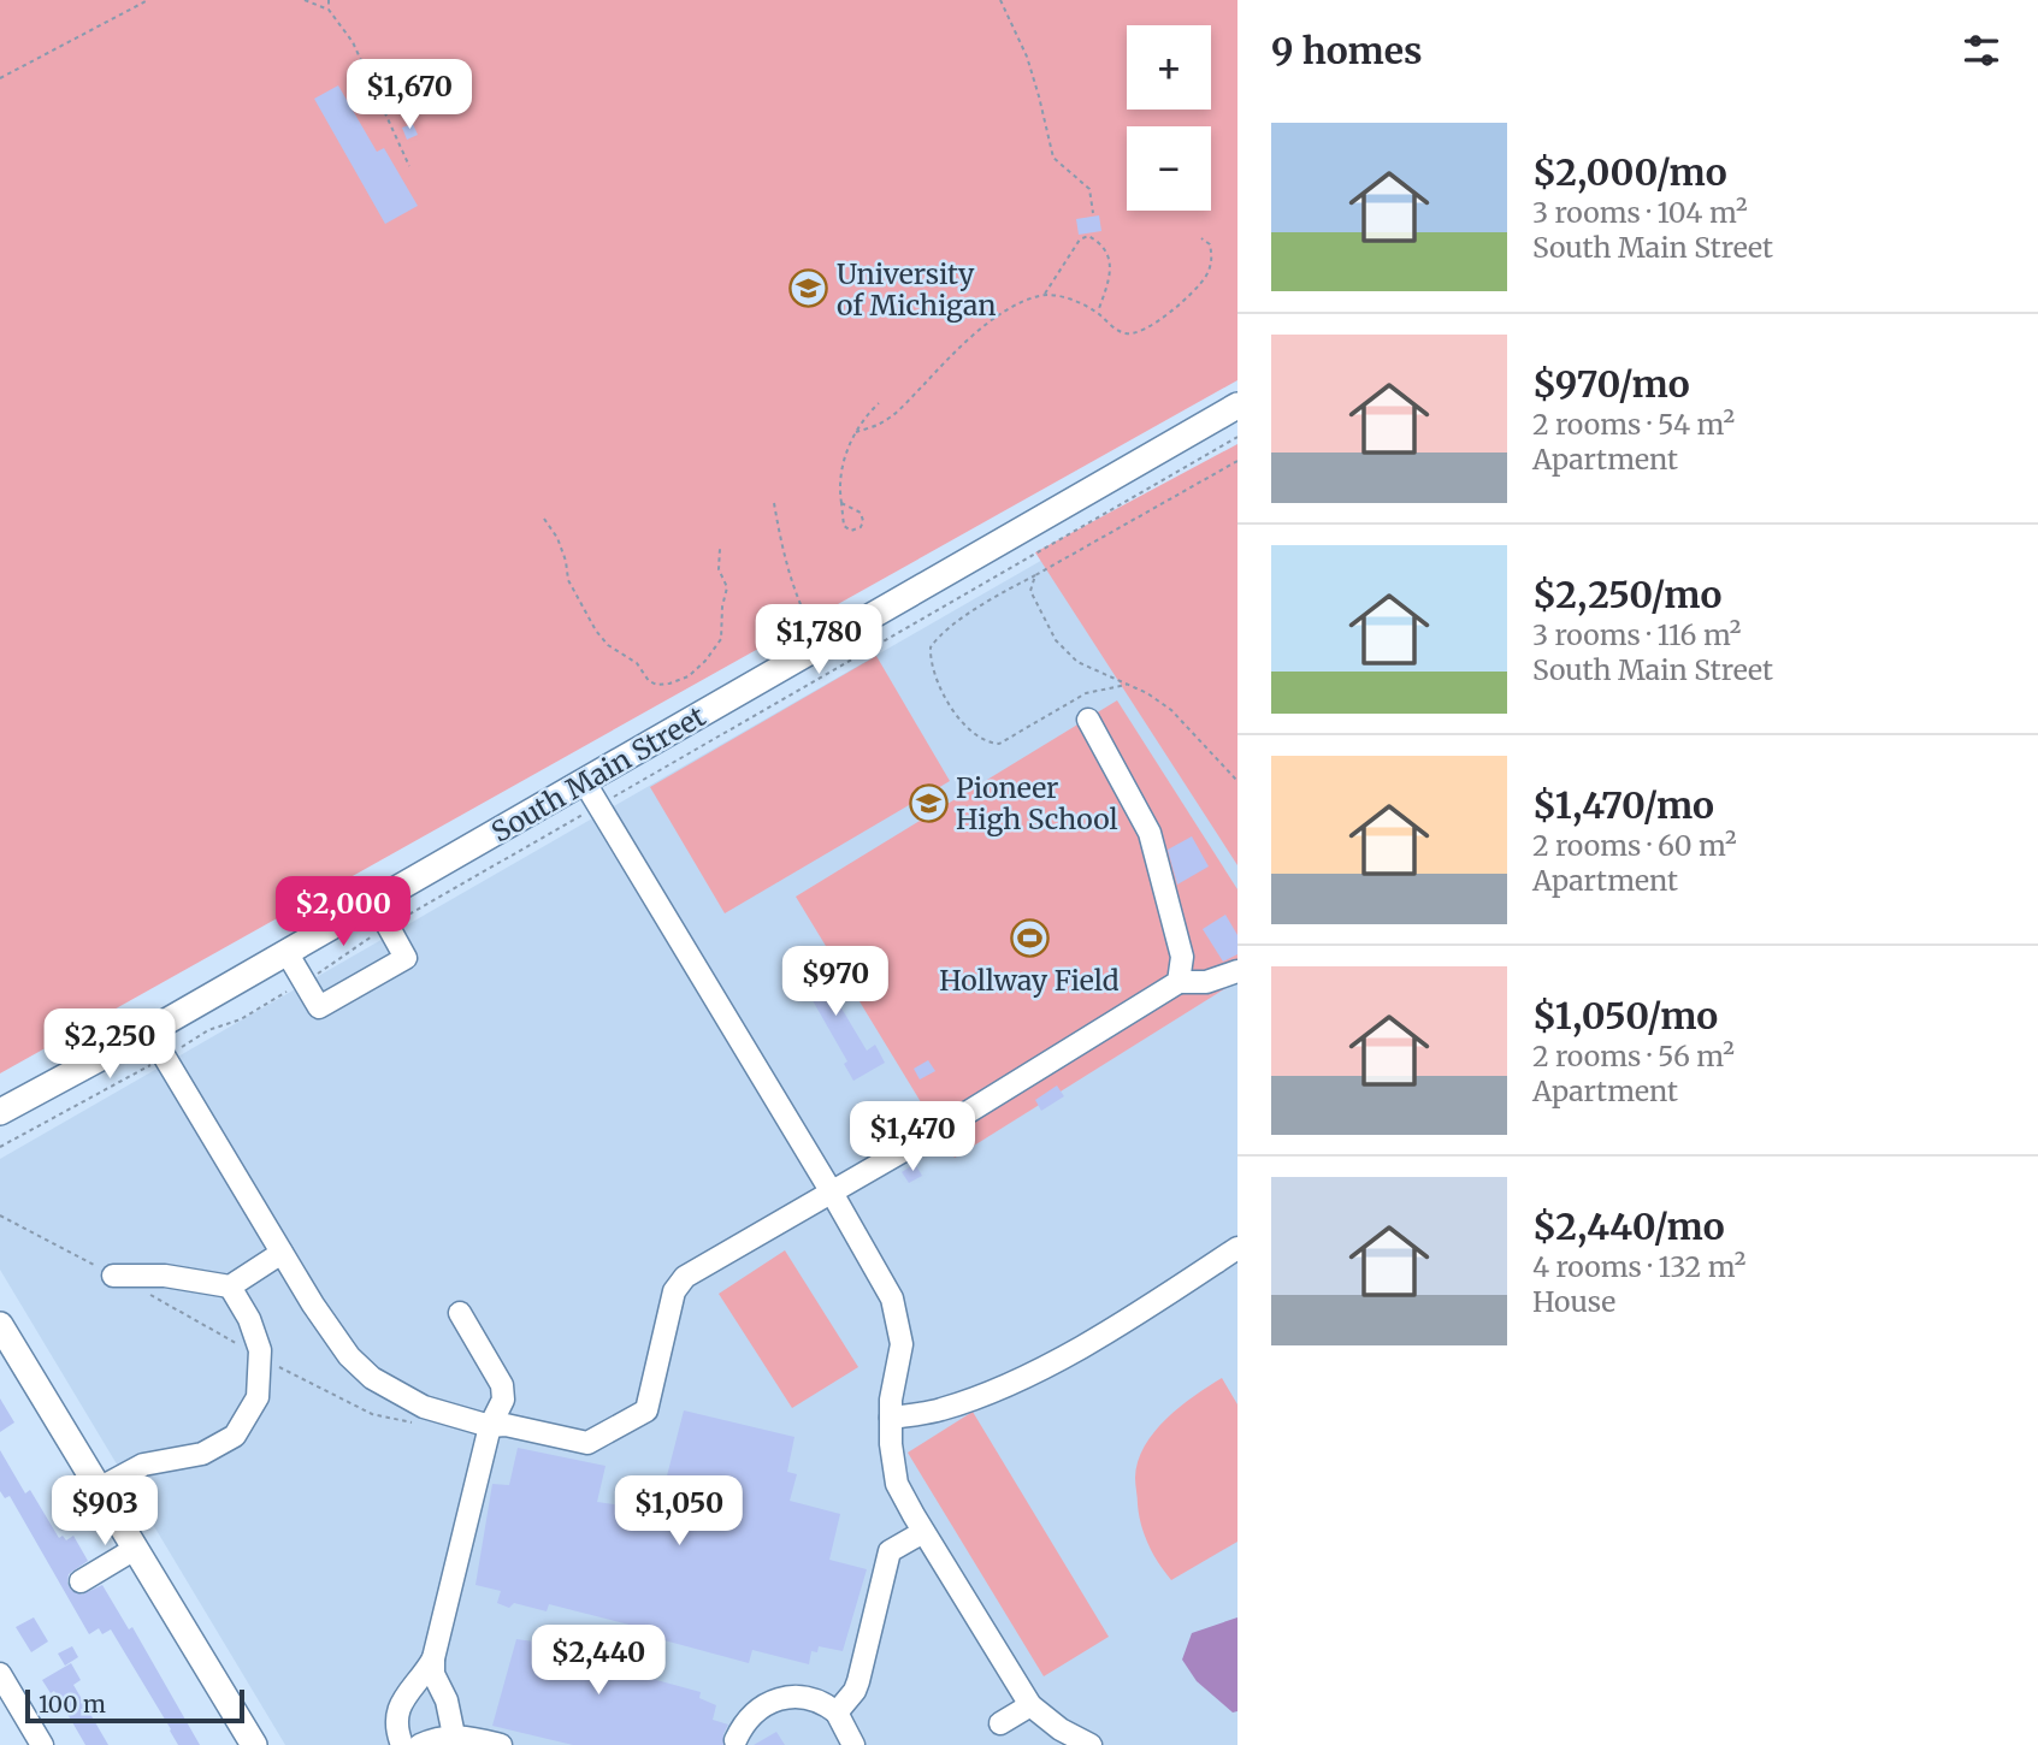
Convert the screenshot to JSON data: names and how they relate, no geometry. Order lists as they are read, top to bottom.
{
  "streets": {
    "main road": ["South Main Street"]
  },
  "places": {
    "school or university": ["University of Michigan", "Pioneer High School"],
    "sports": ["Hollway Field"]
  },
  "scale_bar": "100 m",
  "page": {
    "heading": "9 homes",
    "map_buttons": ["+", "−"],
    "price": [
      "$1,670",
      "$1,780",
      "$2,000",
      "$970",
      "$2,250",
      "$1,470",
      "$903",
      "$1,050",
      "$2,440"
    ],
    "list": [
      {
        "name": "$2,000/mo",
        "note": "3 rooms · 104 m² · South Main Street"
      },
      {
        "name": "$970/mo",
        "note": "2 rooms · 54 m² · Apartment"
      },
      {
        "name": "$2,250/mo",
        "note": "3 rooms · 116 m² · South Main Street"
      },
      {
        "name": "$1,470/mo",
        "note": "2 rooms · 60 m² · Apartment"
      },
      {
        "name": "$1,050/mo",
        "note": "2 rooms · 56 m² · Apartment"
      },
      {
        "name": "$2,440/mo",
        "note": "4 rooms · 132 m² · House"
      }
    ],
    "scale": "100 m"
  }
}
